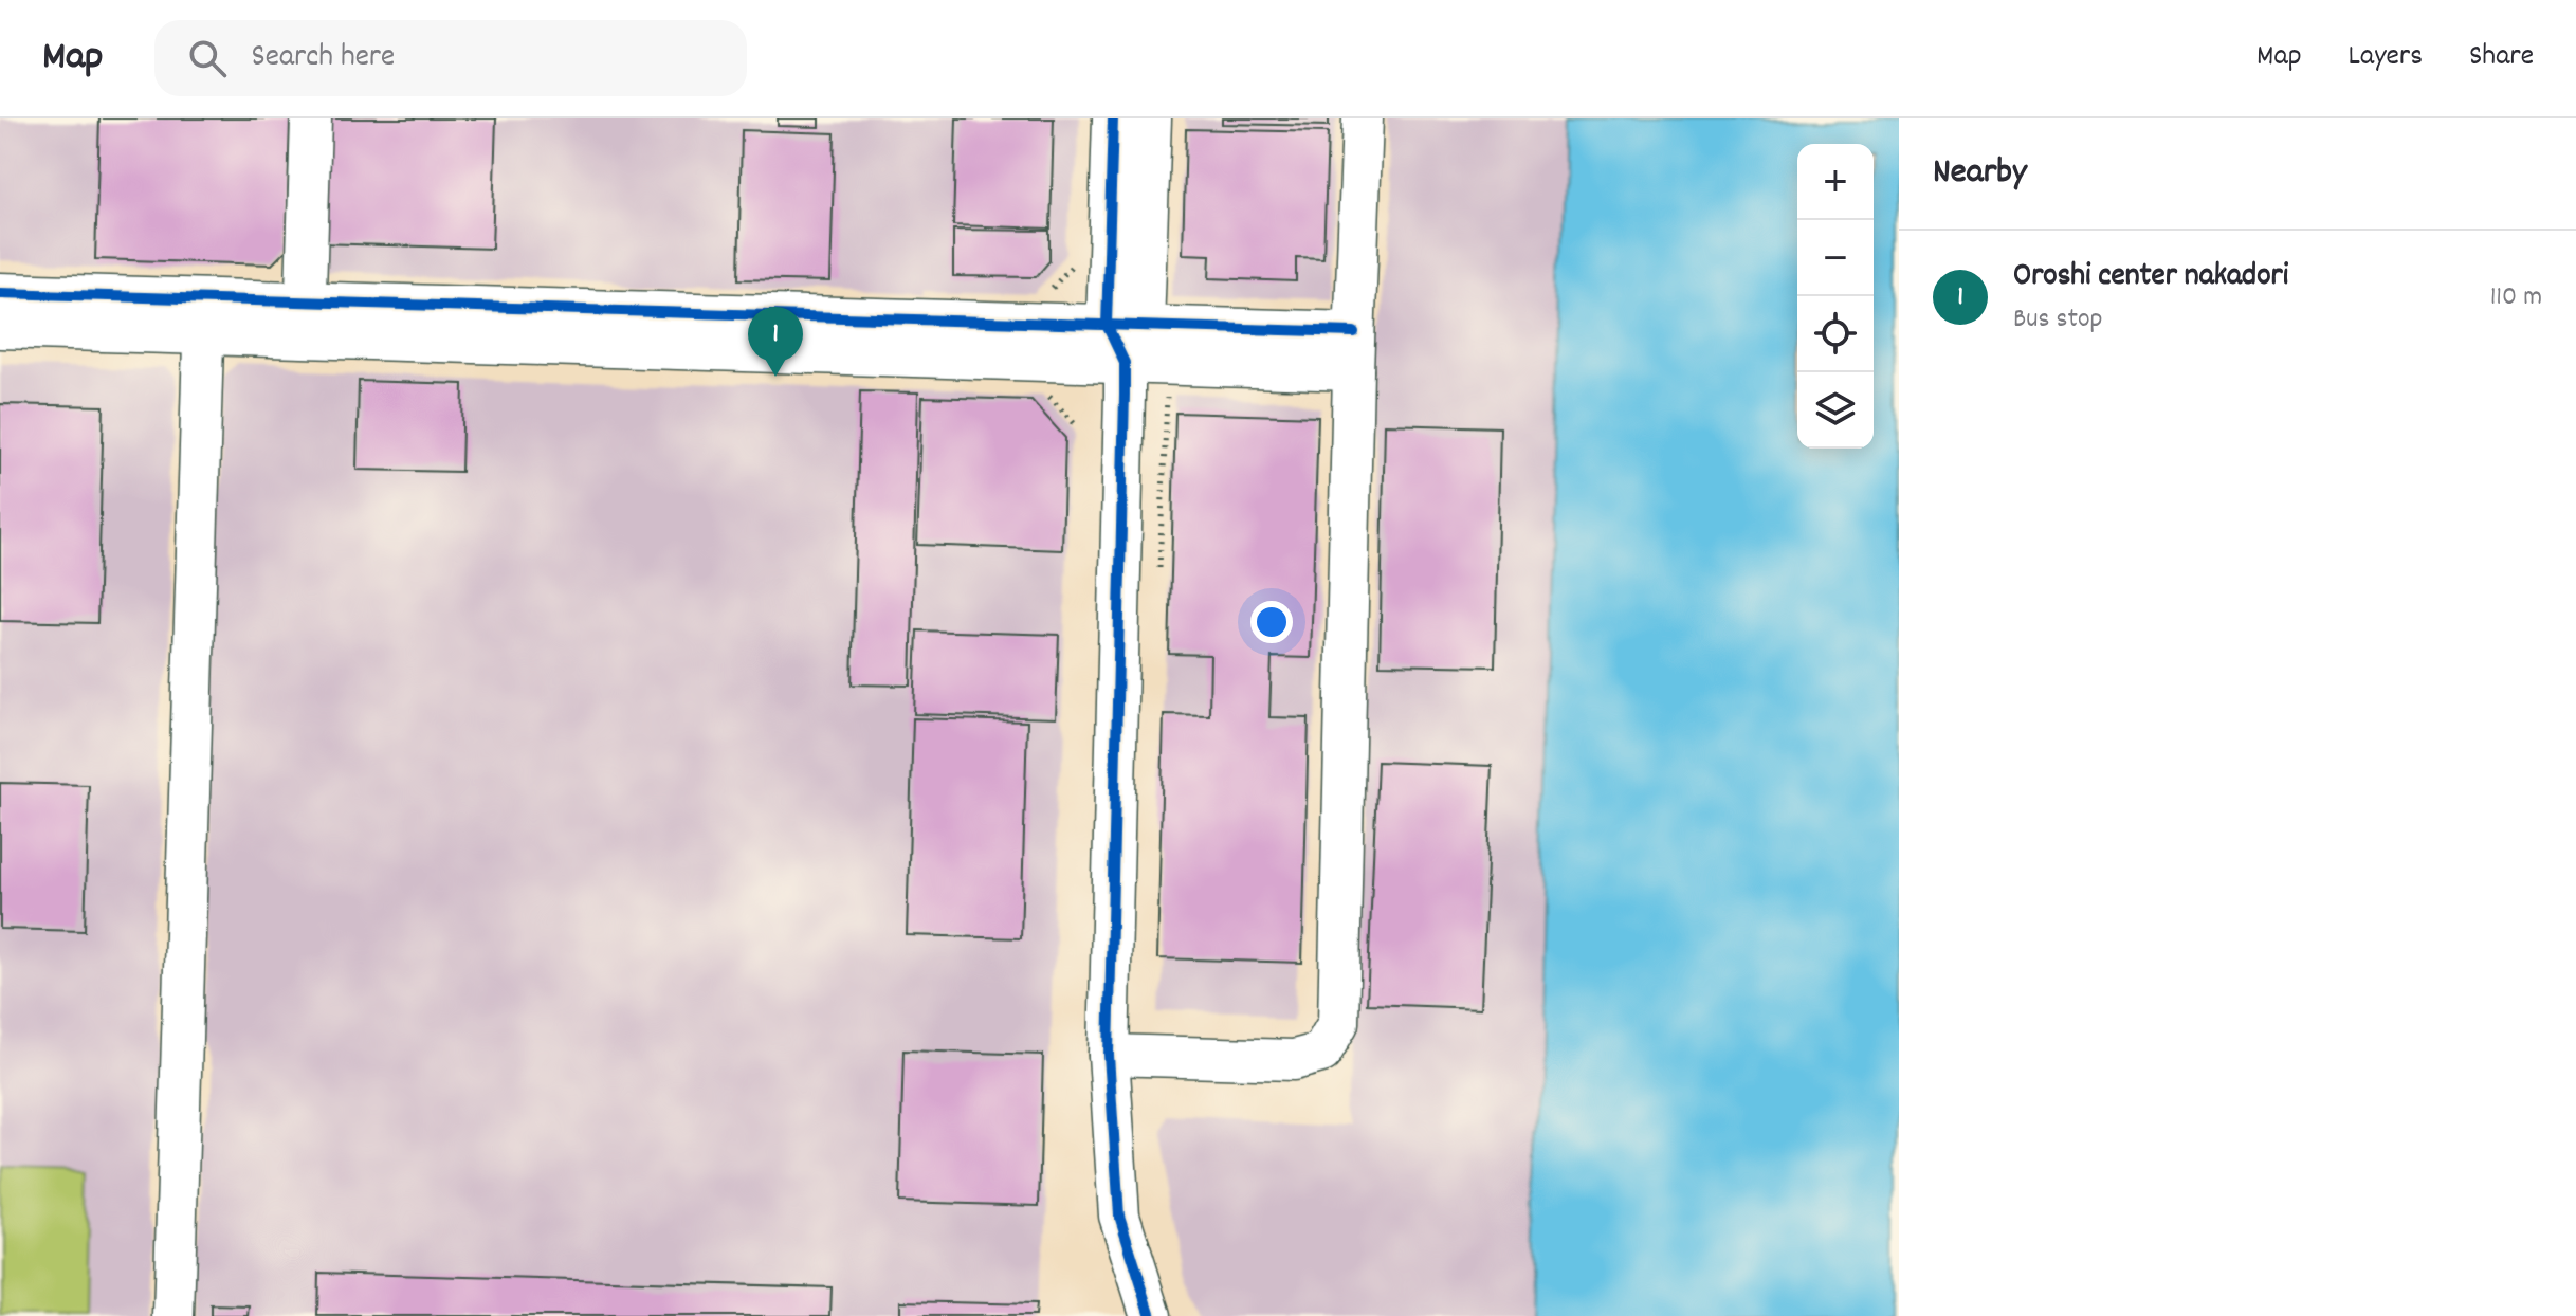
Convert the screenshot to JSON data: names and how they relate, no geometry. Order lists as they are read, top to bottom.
{
  "page": {
    "header": "Map",
    "search": "Search here",
    "nav": ["Map", "Layers", "Share"],
    "heading": "Nearby",
    "map_buttons": ["+", "−"],
    "list": [
      {
        "mark": "1",
        "name": "Oroshi center nakadori",
        "note": "Bus stop",
        "value": "110 m"
      }
    ],
    "pins": "1"
  }
}
